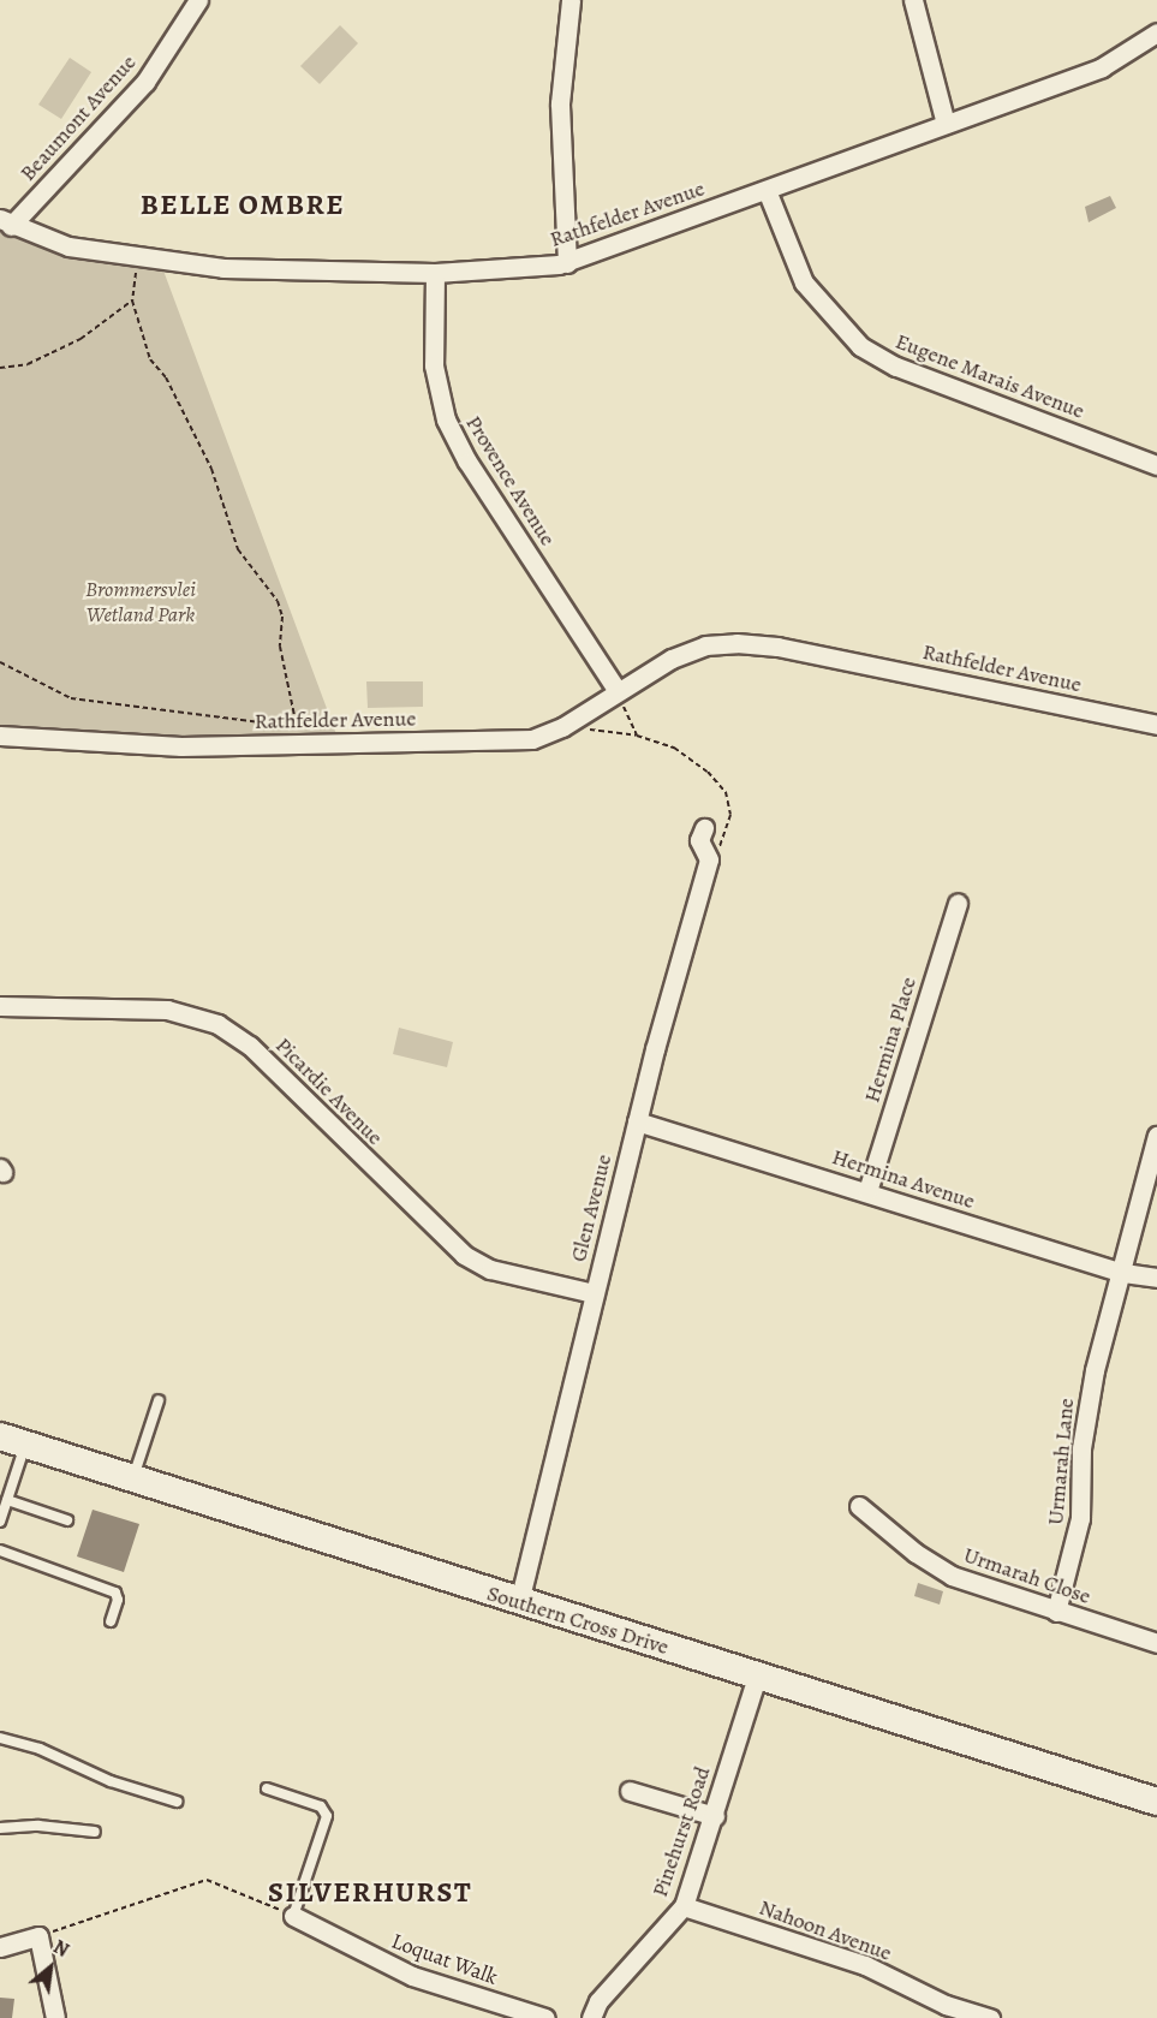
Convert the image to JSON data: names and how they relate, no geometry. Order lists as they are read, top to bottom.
{
  "streets": {
    "street": [
      "Beaumont Avenue",
      "Rathfelder Avenue",
      "Eugene Marais Avenue",
      "Provence Avenue",
      "Hermina Place",
      "Picardie Avenue",
      "Hermina Avenue",
      "Glen Avenue",
      "Urmarah Lane",
      "Urmarah Close",
      "Southern Cross Drive",
      "Pinehurst Road",
      "Nahoon Avenue",
      "Loquat Walk"
    ]
  },
  "crossings": [
    ["Beaumont Avenue", "Rathfelder Avenue"],
    ["Rathfelder Avenue", "Eugene Marais Avenue"],
    ["Rathfelder Avenue", "Provence Avenue"],
    ["Hermina Place", "Hermina Avenue"],
    ["Picardie Avenue", "Glen Avenue"],
    ["Hermina Avenue", "Glen Avenue"],
    ["Hermina Avenue", "Urmarah Lane"],
    ["Glen Avenue", "Southern Cross Drive"],
    ["Urmarah Lane", "Urmarah Close"],
    ["Southern Cross Drive", "Pinehurst Road"],
    ["Pinehurst Road", "Nahoon Avenue"]
  ],
  "districts": ["BELLE OMBRE", "SILVERHURST"],
  "parks": ["Brommersvlei Wetland Park"],
  "north": "top right"
}
